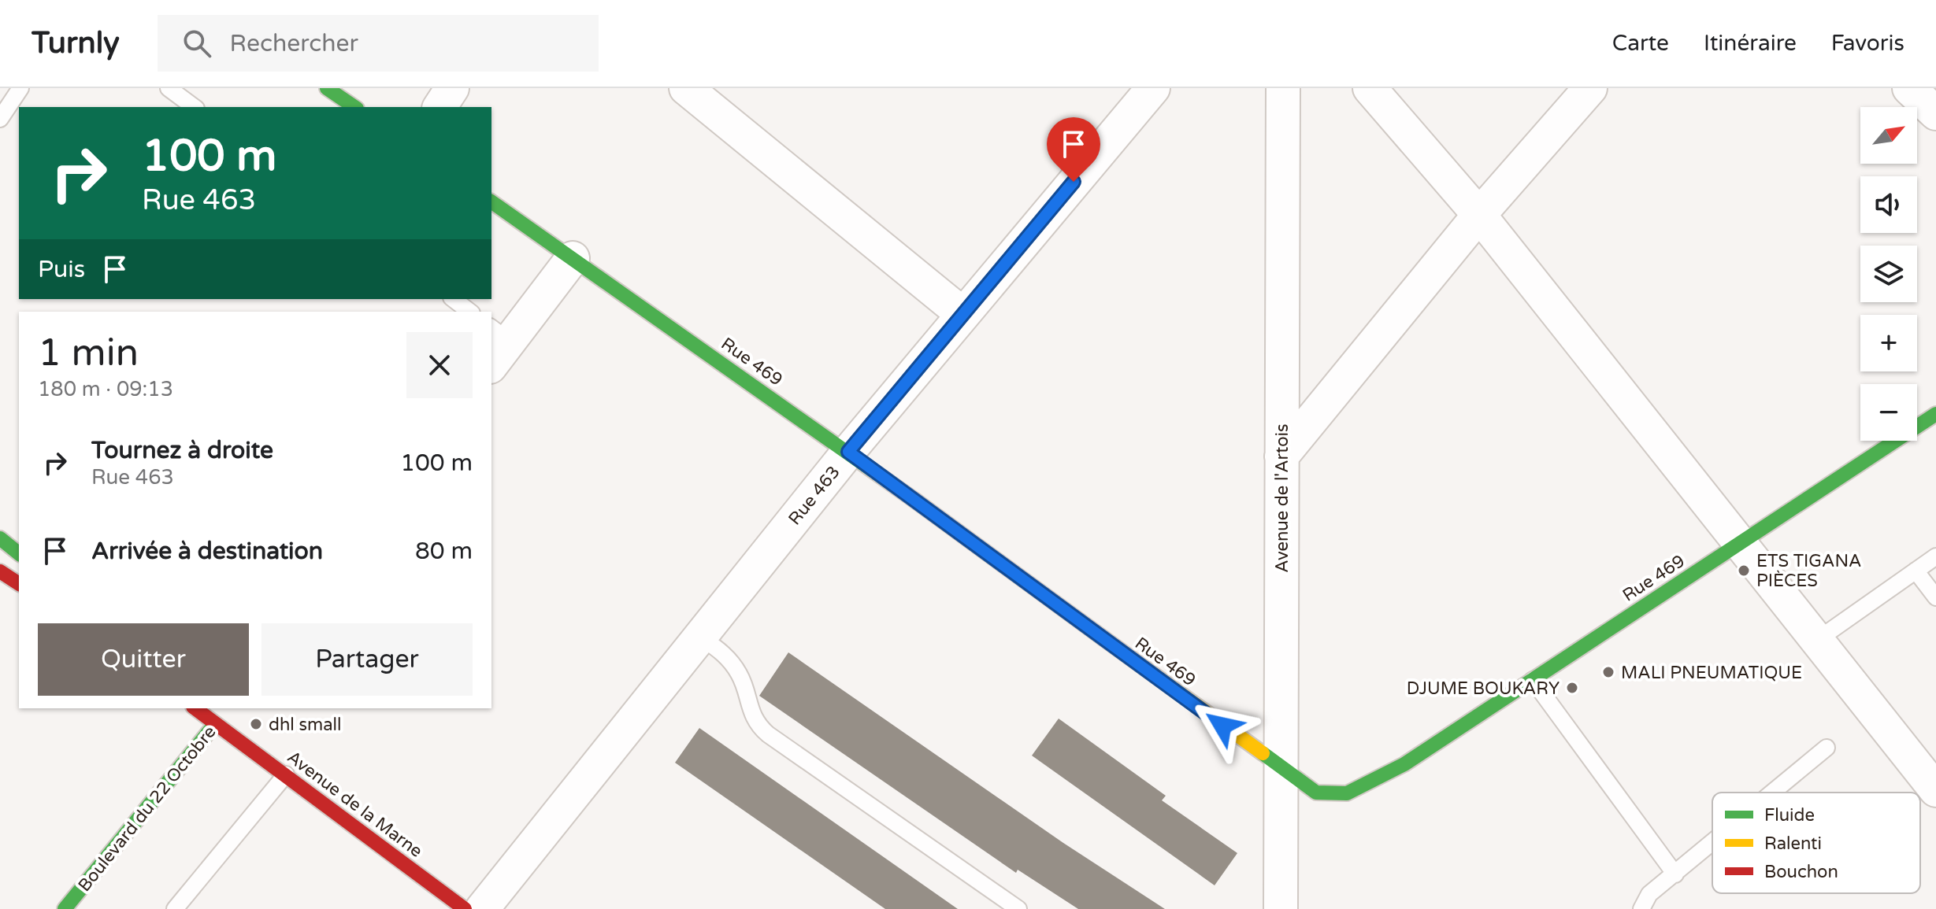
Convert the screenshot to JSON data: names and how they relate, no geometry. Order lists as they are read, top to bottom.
{
  "streets": {
    "street": [
      "Rue 469",
      "Rue 463",
      "Avenue de l'Artois",
      "Avenue de la Marne",
      "Boulevard du 22 Octobre"
    ]
  },
  "crossings": [
    ["Rue 469", "Rue 463"],
    ["Rue 469", "Avenue de l'Artois"],
    ["Avenue de la Marne", "Boulevard du 22 Octobre"]
  ],
  "places": [
    "ETS TIGANA PIÈCES",
    "MALI PNEUMATIQUE",
    "DJUME BOUKARY",
    "dhl small"
  ],
  "legend": ["Fluide", "Ralenti", "Bouchon"],
  "north": "top right",
  "page": {
    "header": "Turnly",
    "search": "Rechercher",
    "nav": ["Carte", "Itinéraire", "Favoris"],
    "map_buttons": ["+", "−"],
    "turn": ["100 m", "Rue 463"],
    "then": "Puis",
    "heading": ["1 min", "180 m · 09:13"],
    "list": [
      {
        "name": "Tournez à droite",
        "note": "Rue 463",
        "value": "100 m"
      },
      {
        "name": "Arrivée à destination",
        "value": "80 m"
      }
    ],
    "buttons": ["Quitter", "Partager"]
  }
}
